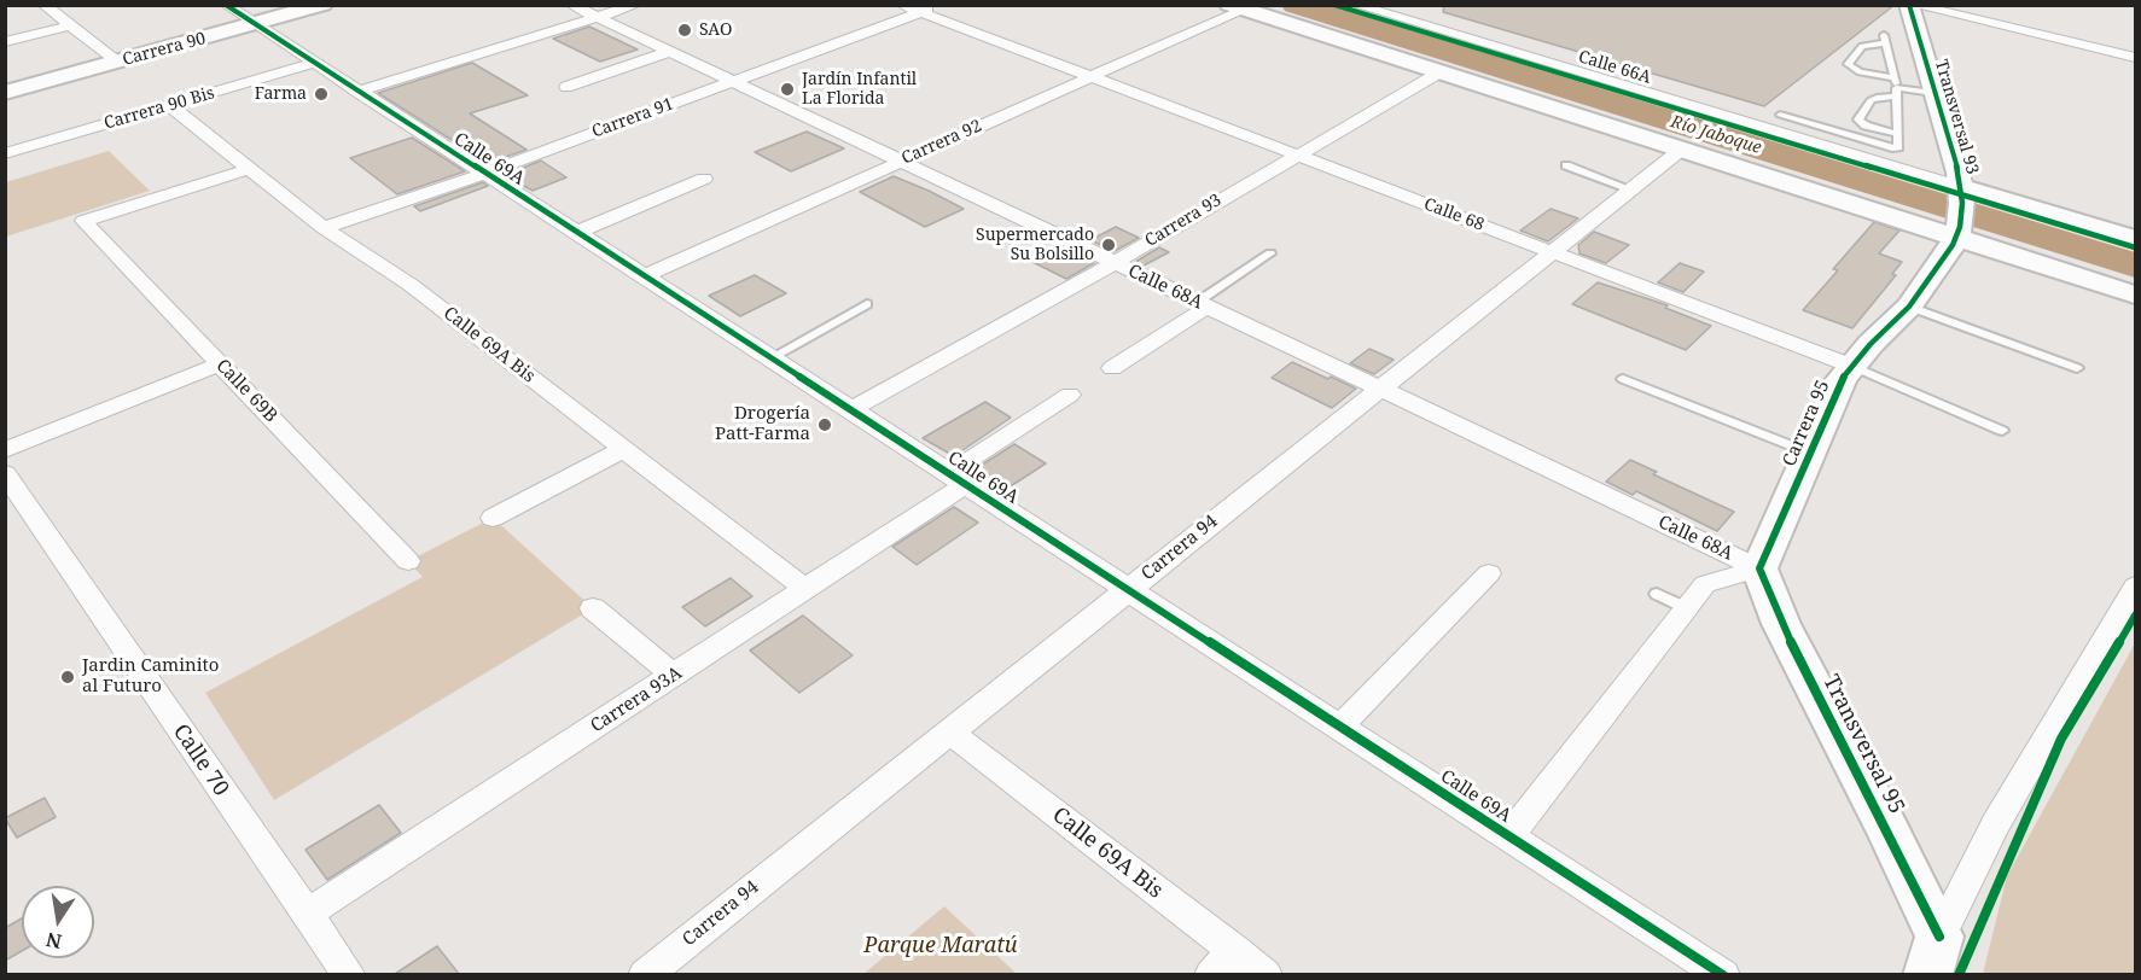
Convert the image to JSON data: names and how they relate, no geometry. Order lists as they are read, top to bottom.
{
  "streets": {
    "street": [
      "Carrera 90",
      "Calle 66A",
      "Carrera 90 Bis",
      "Transversal 93",
      "Carrera 91",
      "Carrera 92",
      "Calle 69A",
      "Calle 68",
      "Carrera 93",
      "Calle 68A",
      "Calle 69A Bis",
      "Calle 69B",
      "Carrera 95",
      "Carrera 94",
      "Carrera 93A",
      "Transversal 95",
      "Calle 70"
    ]
  },
  "crossings": [
    ["Carrera 90", "Calle 69A"],
    ["Calle 66A", "Transversal 93"],
    ["Calle 66A", "Carrera 92"],
    ["Calle 66A", "Carrera 93"],
    ["Calle 66A", "Carrera 95"],
    ["Calle 66A", "Carrera 94"],
    ["Carrera 90 Bis", "Calle 69A"],
    ["Carrera 90 Bis", "Calle 69A Bis"],
    ["Transversal 93", "Carrera 95"],
    ["Carrera 91", "Calle 69A"],
    ["Carrera 91", "Calle 68"],
    ["Carrera 91", "Calle 68A"],
    ["Carrera 91", "Calle 69A Bis"],
    ["Carrera 92", "Calle 69A"],
    ["Carrera 92", "Calle 68"],
    ["Carrera 92", "Calle 68A"],
    ["Calle 69A", "Carrera 93"],
    ["Calle 69A", "Carrera 94"],
    ["Calle 69A", "Carrera 93A"],
    ["Calle 68", "Carrera 93"],
    ["Calle 68", "Carrera 95"],
    ["Calle 68", "Carrera 94"],
    ["Carrera 93", "Calle 68A"],
    ["Calle 68A", "Carrera 95"],
    ["Calle 68A", "Carrera 94"],
    ["Calle 68A", "Transversal 95"],
    ["Calle 69A Bis", "Calle 69B"],
    ["Calle 69A Bis", "Carrera 94"],
    ["Calle 69A Bis", "Carrera 93A"],
    ["Carrera 95", "Transversal 95"],
    ["Carrera 93A", "Calle 70"]
  ],
  "water": ["Río Jaboque"],
  "parks": ["Parque Maratú"],
  "places": [
    "SAO",
    "Jardín Infantil La Florida",
    "Farma",
    "Supermercado Su Bolsillo",
    "Drogería Patt-Farma",
    "Jardin Caminito al Futuro"
  ],
  "north": "bottom"
}
